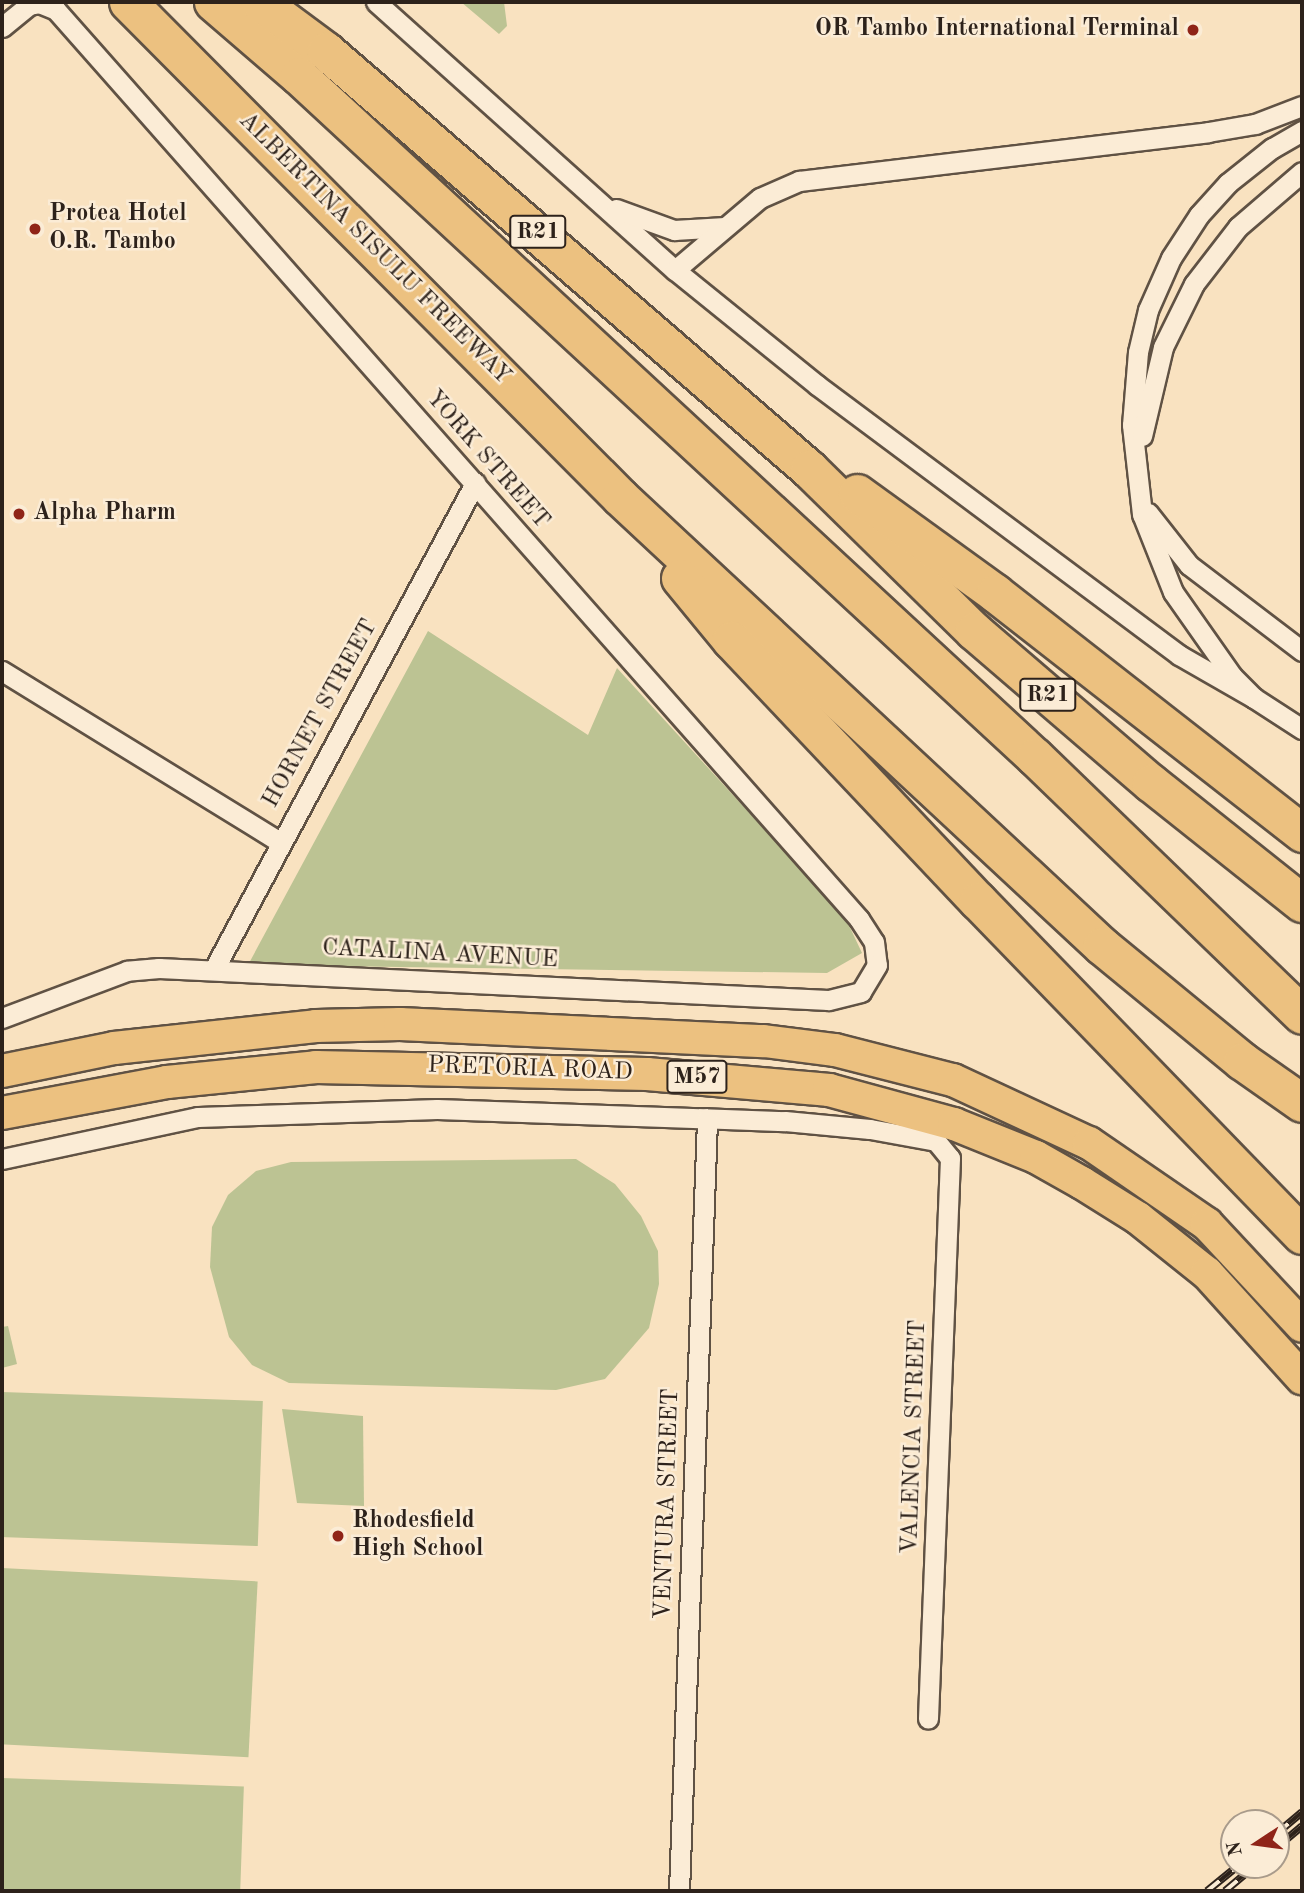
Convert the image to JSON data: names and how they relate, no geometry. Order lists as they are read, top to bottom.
{
  "streets": {
    "highway": ["R21", "ALBERTINA SISULU FREEWAY"],
    "main road": ["PRETORIA ROAD", "M57"],
    "street": [
      "YORK STREET",
      "HORNET STREET",
      "CATALINA AVENUE",
      "VALENCIA STREET",
      "VENTURA STREET"
    ]
  },
  "crossings": [
    ["YORK STREET", "HORNET STREET"],
    ["YORK STREET", "CATALINA AVENUE"],
    ["HORNET STREET", "CATALINA AVENUE"],
    ["VALENCIA STREET", "VENTURA STREET"]
  ],
  "places": [
    "OR Tambo International Terminal",
    "Protea Hotel O.R. Tambo",
    "Alpha Pharm",
    "Rhodesfield High School"
  ],
  "north": "left"
}
